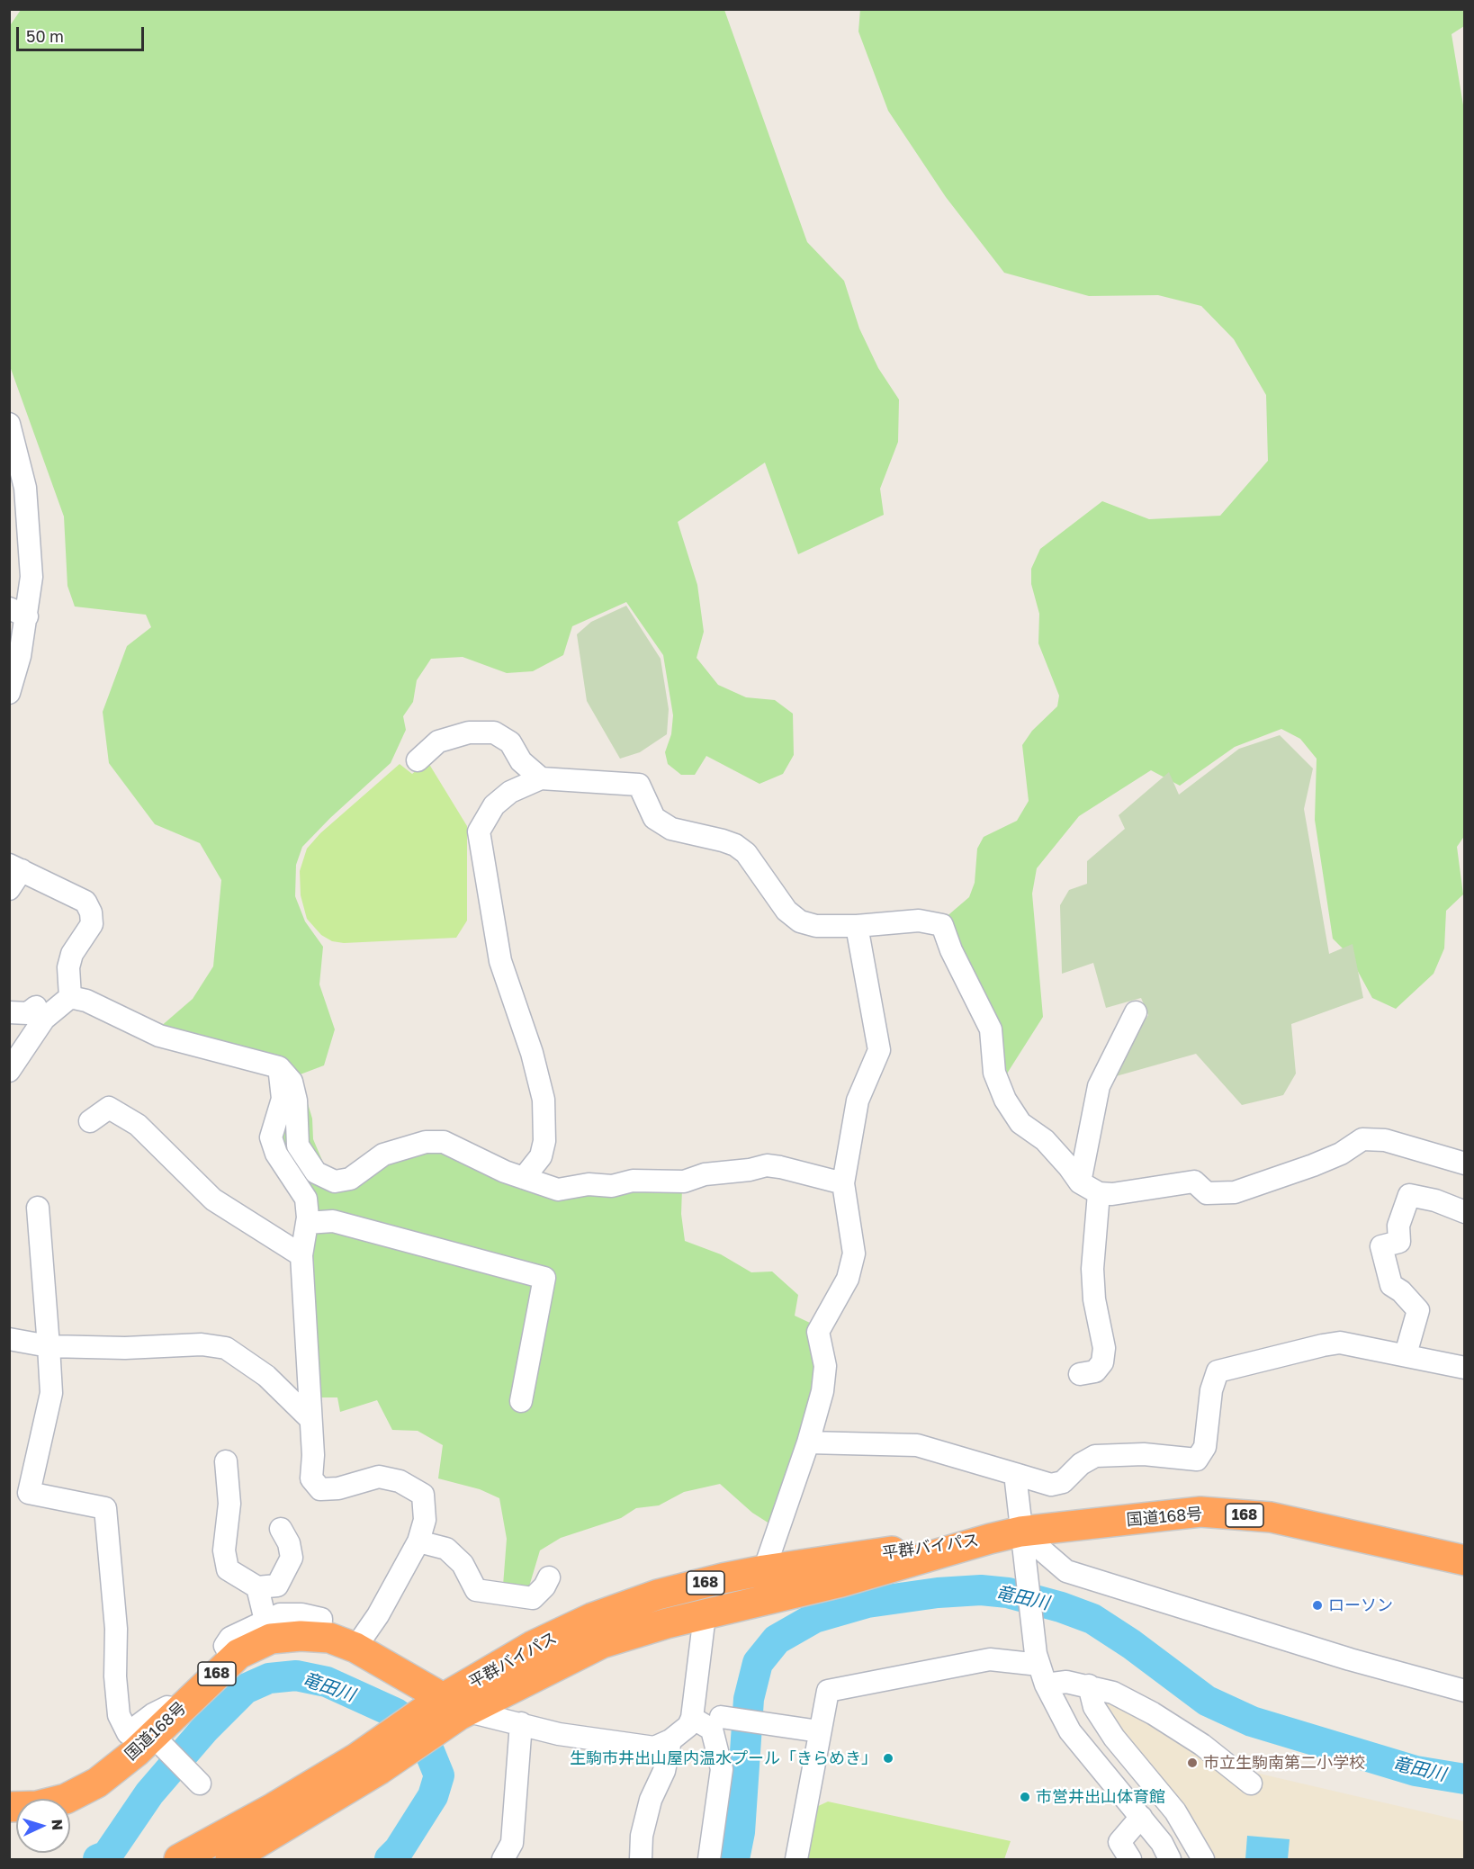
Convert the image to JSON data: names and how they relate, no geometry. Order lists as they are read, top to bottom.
{
  "streets": {
    "highway": ["168", "国道168号", "平群バイパス"]
  },
  "crossings": [
    ["国道168号", "平群バイパス"]
  ],
  "water": ["竜田川"],
  "places": [
    "ローソン",
    "生駒市井出山屋内温水プール「きらめき」",
    "市立生駒南第二小学校",
    "市営井出山体育館"
  ],
  "scale_bar": "50 m",
  "north": "right"
}
